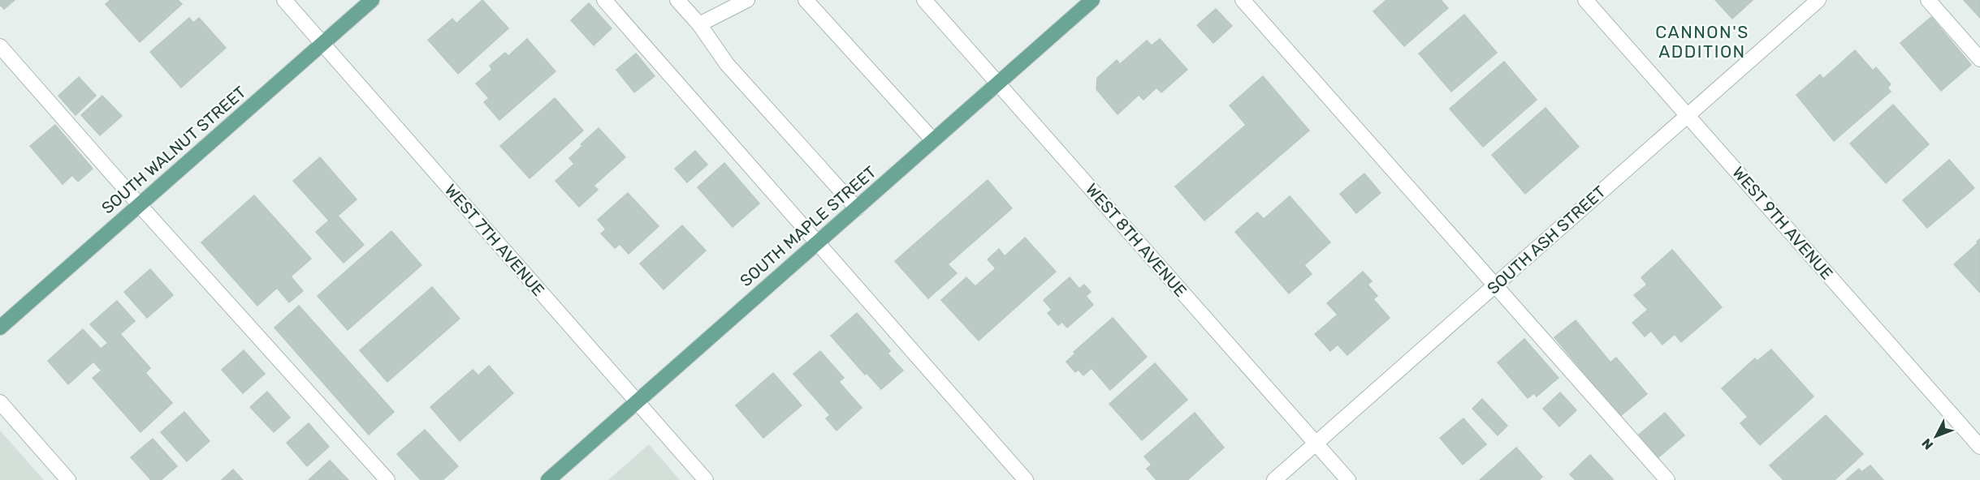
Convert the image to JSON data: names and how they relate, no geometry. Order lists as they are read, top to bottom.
{
  "streets": {
    "main road": ["SOUTH WALNUT STREET", "SOUTH MAPLE STREET"],
    "street": [
      "WEST 9TH AVENUE",
      "WEST 7TH AVENUE",
      "WEST 8TH AVENUE",
      "SOUTH ASH STREET"
    ]
  },
  "crossings": [
    ["SOUTH WALNUT STREET", "WEST 7TH AVENUE"],
    ["WEST 9TH AVENUE", "SOUTH ASH STREET"],
    ["SOUTH MAPLE STREET", "WEST 7TH AVENUE"],
    ["SOUTH MAPLE STREET", "WEST 8TH AVENUE"],
    ["WEST 8TH AVENUE", "SOUTH ASH STREET"]
  ],
  "districts": ["CANNON'S ADDITION"],
  "north": "bottom left"
}
